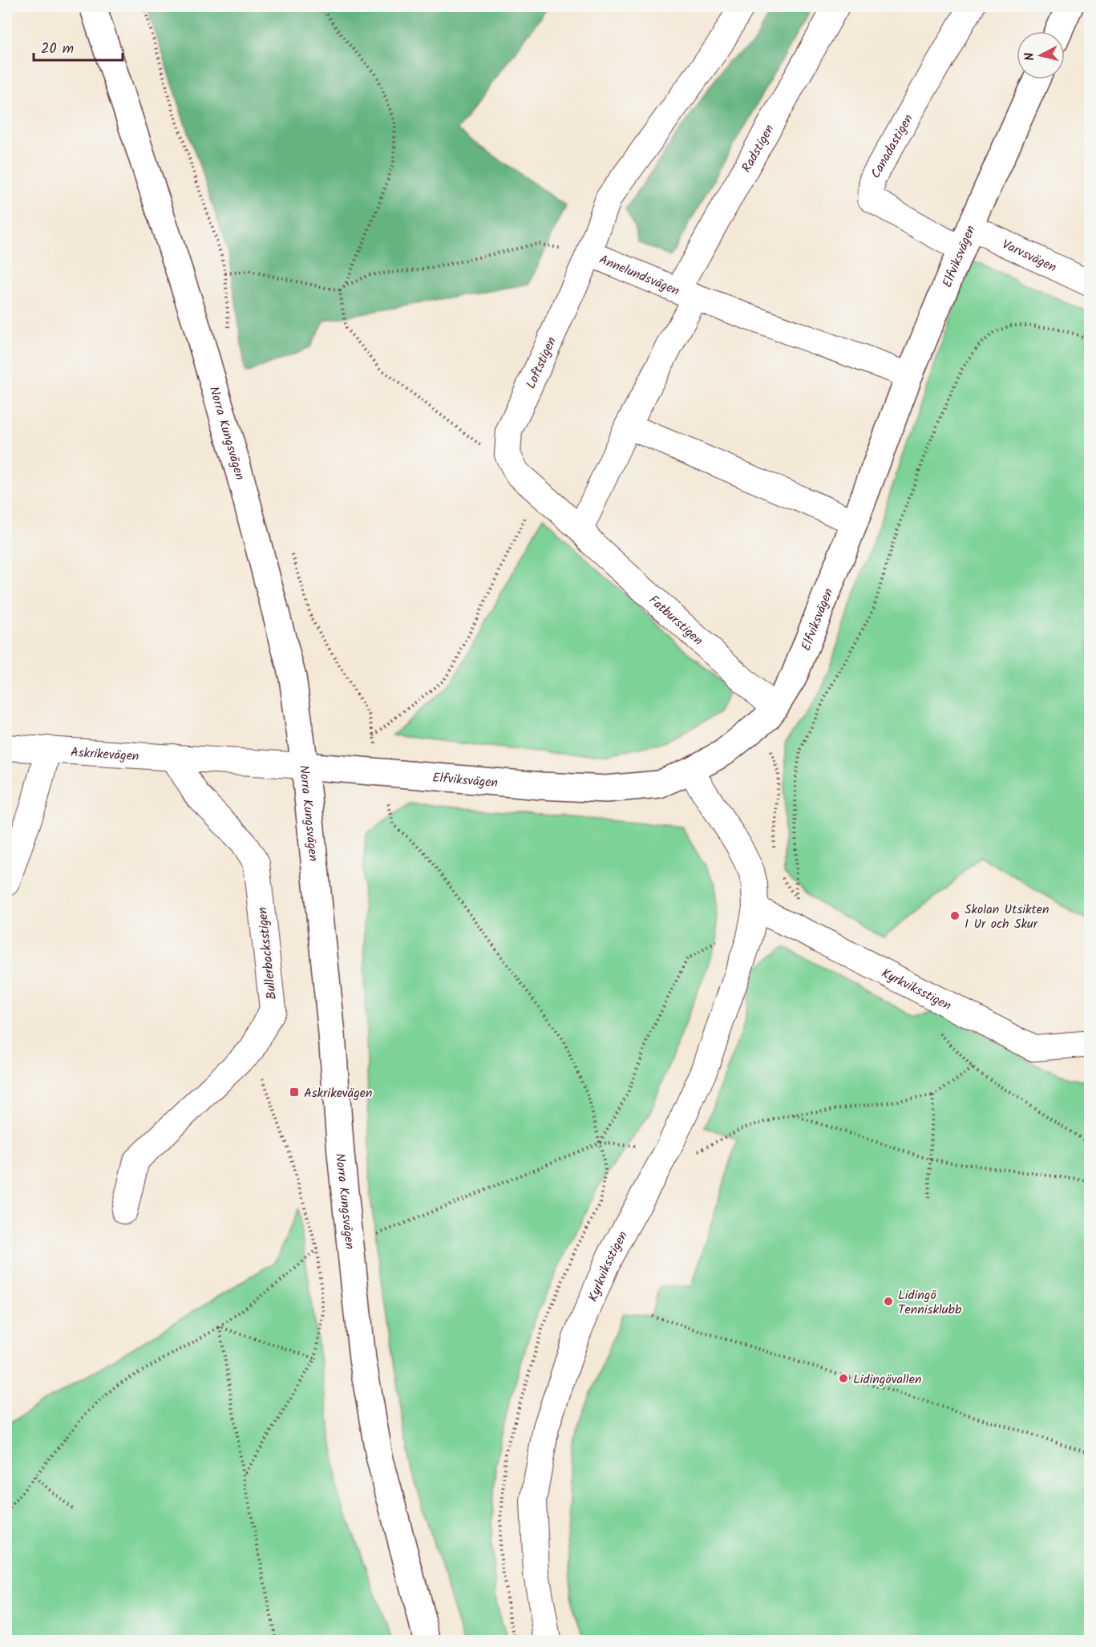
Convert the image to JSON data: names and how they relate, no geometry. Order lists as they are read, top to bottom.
{
  "streets": {
    "main road": ["Elfviksvägen", "Norra Kungsvägen"],
    "street": [
      "Canadastigen",
      "Radstigen",
      "Varvsvägen",
      "Annelundsvägen",
      "Loftstigen",
      "Fatburstigen",
      "Askrikevägen",
      "Bullerbacksstigen",
      "Kyrkviksstigen"
    ]
  },
  "crossings": [
    ["Canadastigen", "Varvsvägen"],
    ["Canadastigen", "Elfviksvägen"],
    ["Radstigen", "Annelundsvägen"],
    ["Varvsvägen", "Elfviksvägen"],
    ["Elfviksvägen", "Annelundsvägen"],
    ["Elfviksvägen", "Norra Kungsvägen"],
    ["Elfviksvägen", "Fatburstigen"],
    ["Elfviksvägen", "Askrikevägen"],
    ["Elfviksvägen", "Kyrkviksstigen"],
    ["Annelundsvägen", "Loftstigen"],
    ["Loftstigen", "Fatburstigen"],
    ["Norra Kungsvägen", "Askrikevägen"],
    ["Askrikevägen", "Bullerbacksstigen"]
  ],
  "places": {
    "other": ["Skolan Utsikten I Ur och Skur", "Lidingö Tennisklubb", "Lidingövallen"],
    "transit": ["Askrikevägen"]
  },
  "scale_bar": "20 m",
  "north": "left"
}
